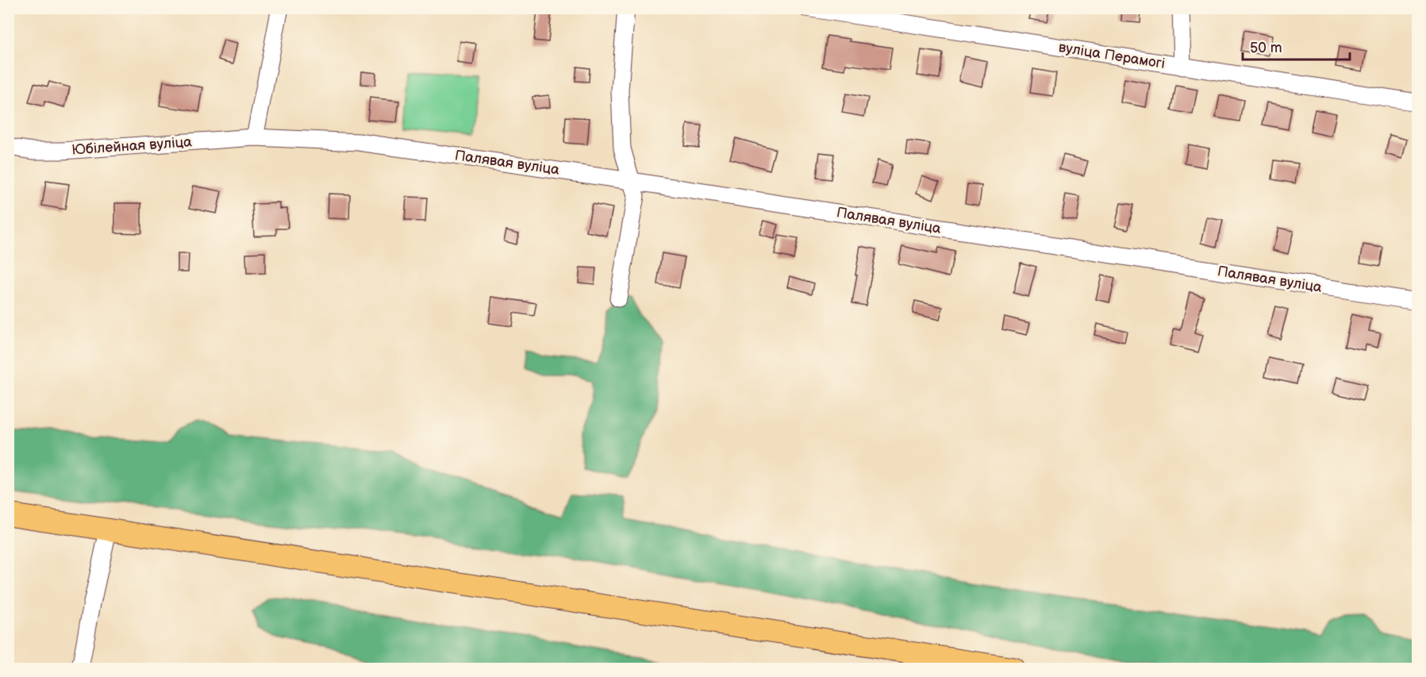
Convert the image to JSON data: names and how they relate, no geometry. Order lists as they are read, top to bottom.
{
  "streets": {
    "street": ["вуліца Перамогі", "Юбілейная вуліца", "Палявая вуліца"]
  },
  "crossings": [
    ["Юбілейная вуліца", "Палявая вуліца"]
  ],
  "scale_bar": "50 m"
}
